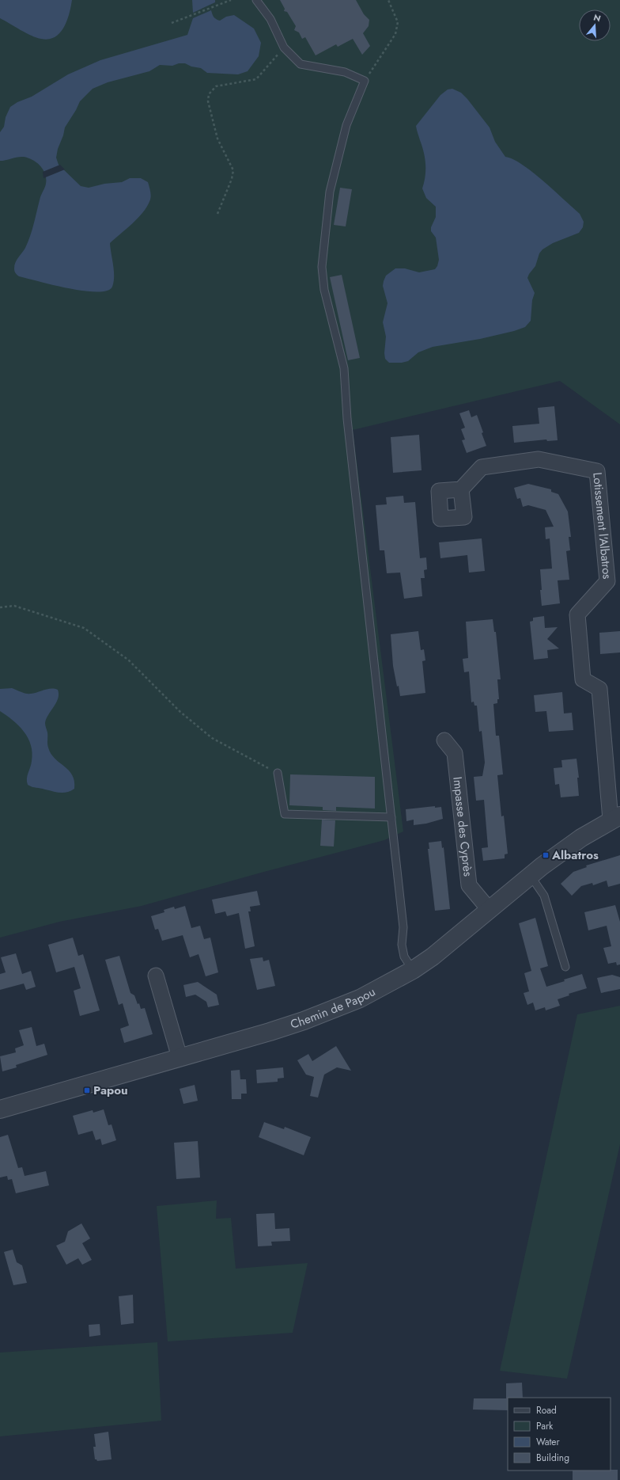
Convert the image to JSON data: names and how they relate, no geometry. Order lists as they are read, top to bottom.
{
  "streets": {
    "street": ["Lotissement l'Albatros", "Impasse des Cyprès", "Chemin de Papou"]
  },
  "crossings": [
    ["Lotissement l'Albatros", "Chemin de Papou"],
    ["Impasse des Cyprès", "Chemin de Papou"]
  ],
  "places": {
    "transit": ["Albatros", "Papou"]
  },
  "legend": [
    "Road",
    "Park",
    "Water",
    "Building"
  ],
  "north": "top"
}
